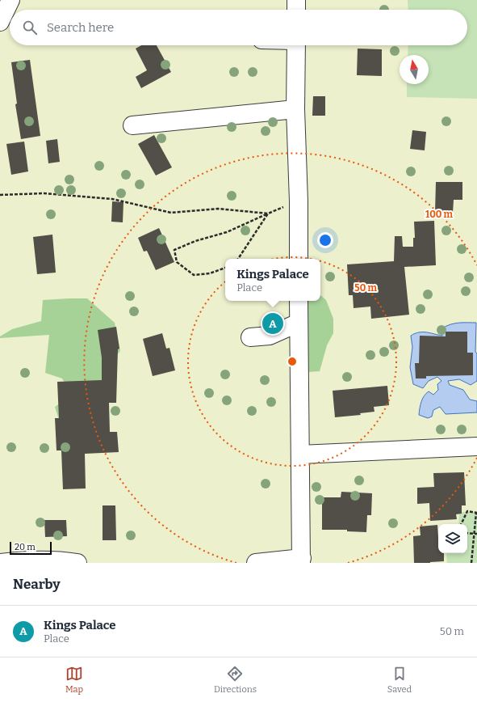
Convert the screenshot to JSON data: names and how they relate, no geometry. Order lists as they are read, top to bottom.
{
  "scale_bar": "20 m",
  "north": "top",
  "page": {
    "search": "Search here",
    "popup": ["Kings Palace", "Place"],
    "pins": "A",
    "scale": "20 m",
    "heading": "Nearby",
    "list": [
      {
        "mark": "A",
        "name": "Kings Palace",
        "note": "Place",
        "value": "50 m"
      }
    ],
    "nav": ["Map", "Directions", "Saved"]
  },
  "rings": ["100 m", "50 m"]
}
